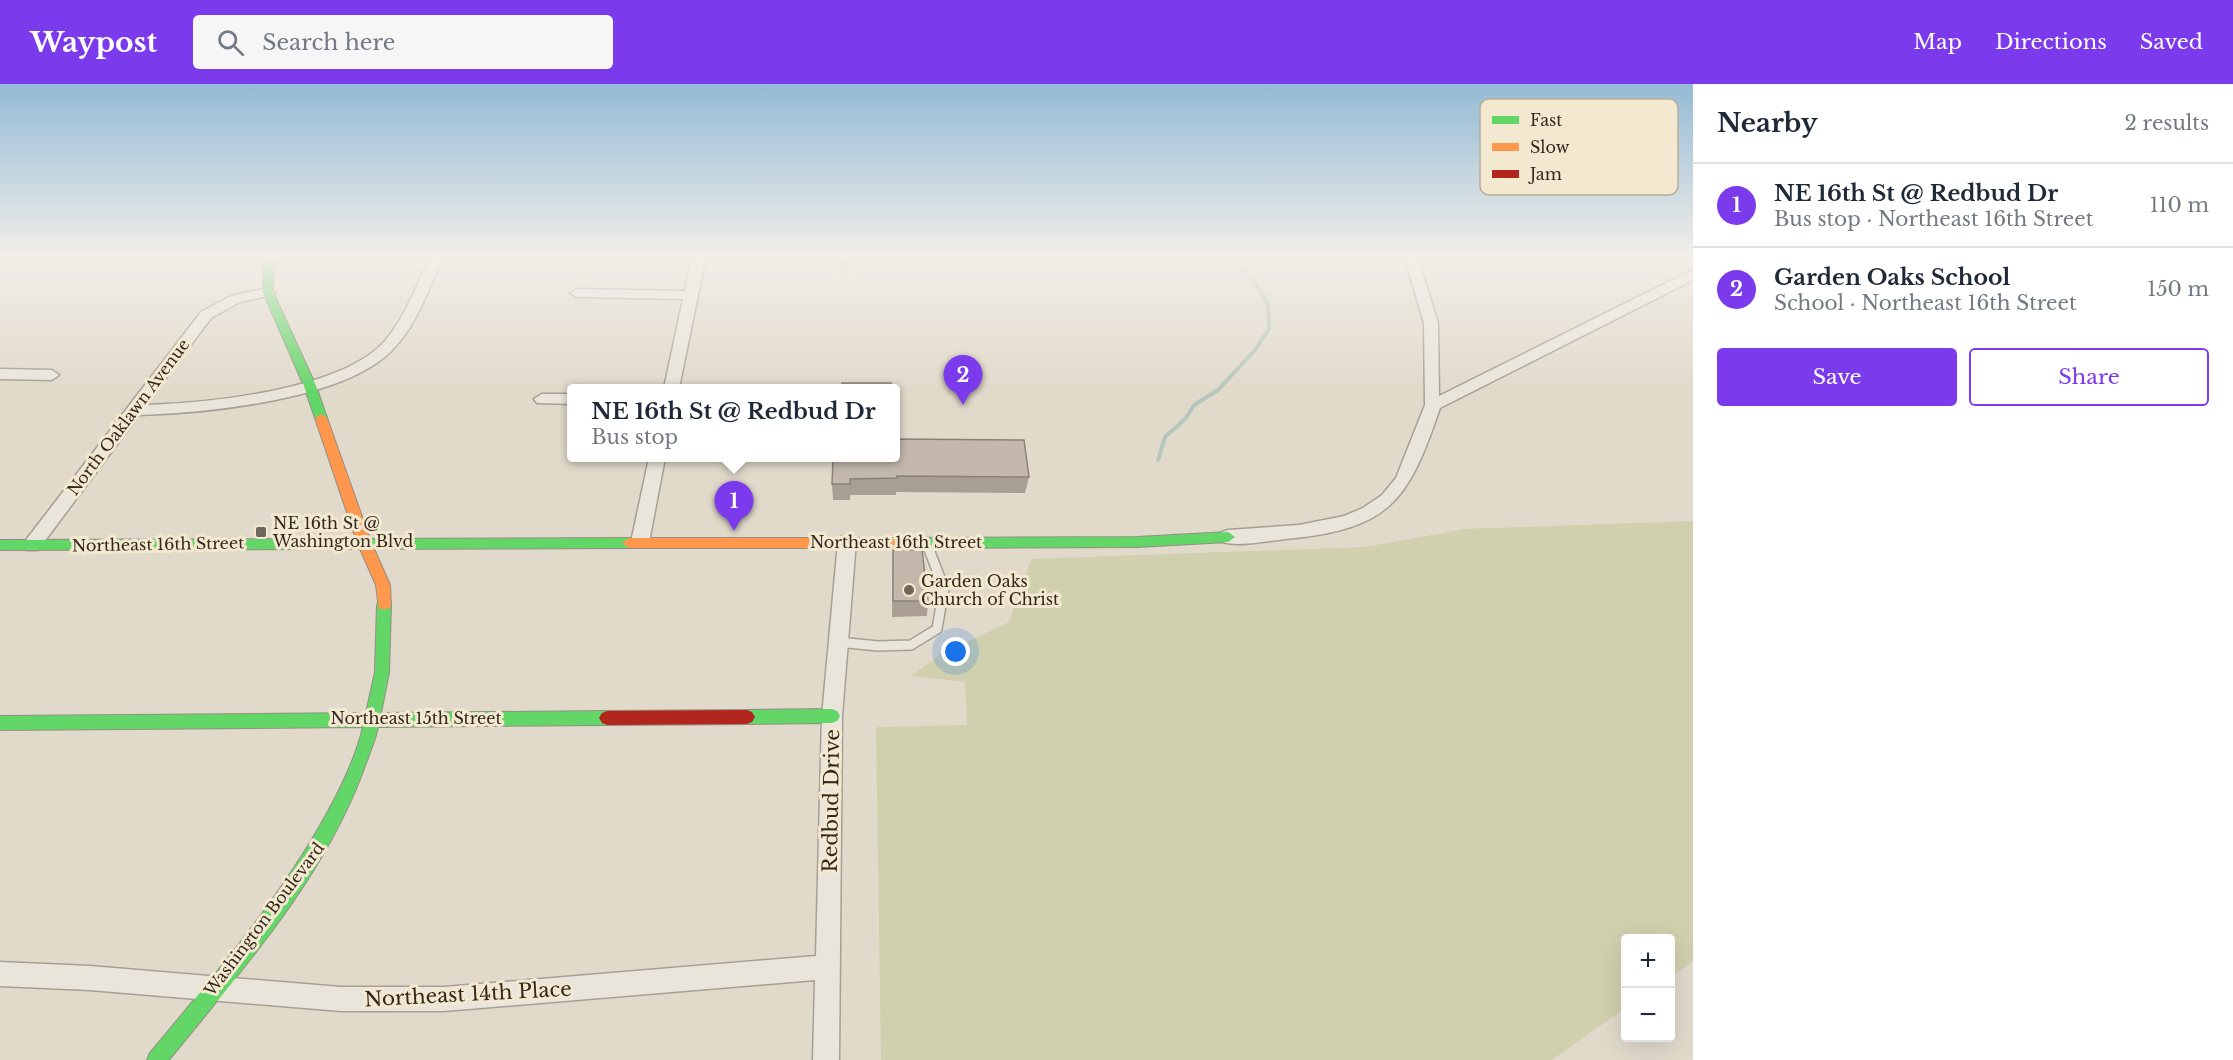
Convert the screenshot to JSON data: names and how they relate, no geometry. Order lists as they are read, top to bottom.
{
  "streets": {
    "street": [
      "North Oaklawn Avenue",
      "Northeast 16th Street",
      "Northeast 15th Street",
      "Redbud Drive",
      "Washington Boulevard",
      "Northeast 14th Place"
    ]
  },
  "crossings": [
    ["North Oaklawn Avenue", "Northeast 16th Street"],
    ["Northeast 16th Street", "Redbud Drive"],
    ["Northeast 16th Street", "Washington Boulevard"],
    ["Northeast 15th Street", "Redbud Drive"],
    ["Northeast 15th Street", "Washington Boulevard"],
    ["Redbud Drive", "Northeast 14th Place"],
    ["Washington Boulevard", "Northeast 14th Place"]
  ],
  "places": {
    "transit": ["NE 16th St @ Washington Blvd"],
    "other": ["Garden Oaks Church of Christ"]
  },
  "legend": ["Fast", "Slow", "Jam"],
  "page": {
    "header": "Waypost",
    "search": "Search here",
    "nav": ["Map", "Directions", "Saved"],
    "heading": ["Nearby", "2 results"],
    "list": [
      {
        "mark": "1",
        "name": "NE 16th St @ Redbud Dr",
        "note": "Bus stop · Northeast 16th Street",
        "value": "110 m"
      },
      {
        "mark": "2",
        "name": "Garden Oaks School",
        "note": "School · Northeast 16th Street",
        "value": "150 m"
      }
    ],
    "buttons": ["Save", "Share"],
    "pins": ["2", "1"],
    "popup": ["NE 16th St @ Redbud Dr", "Bus stop"],
    "map_buttons": ["+", "−"]
  }
}
